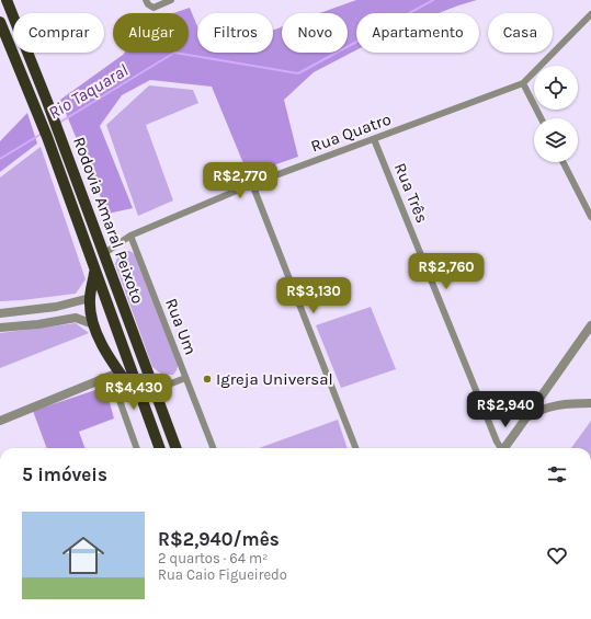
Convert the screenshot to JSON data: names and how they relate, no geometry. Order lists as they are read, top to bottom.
{
  "streets": {
    "highway": ["Rodovia Amaral Peixoto"],
    "street": ["Rua Quatro", "Rua Três", "Rua Um"]
  },
  "crossings": [
    ["Rua Quatro", "Rua Três"],
    ["Rua Quatro", "Rodovia Amaral Peixoto"],
    ["Rua Quatro", "Rua Um"]
  ],
  "water": ["Rio Taquaral"],
  "places": ["Igreja Universal"],
  "page": {
    "chip": [
      "Comprar",
      "Alugar",
      "Filtros",
      "Novo",
      "Apartamento",
      "Casa"
    ],
    "price": [
      "R$2,770",
      "R$2,760",
      "R$3,130",
      "R$4,430",
      "R$2,940"
    ],
    "heading": "5 imóveis",
    "list": [
      {
        "name": "R$2,940/mês",
        "note": "2 quartos · 64 m² · Rua Caio Figueiredo"
      }
    ]
  }
}
